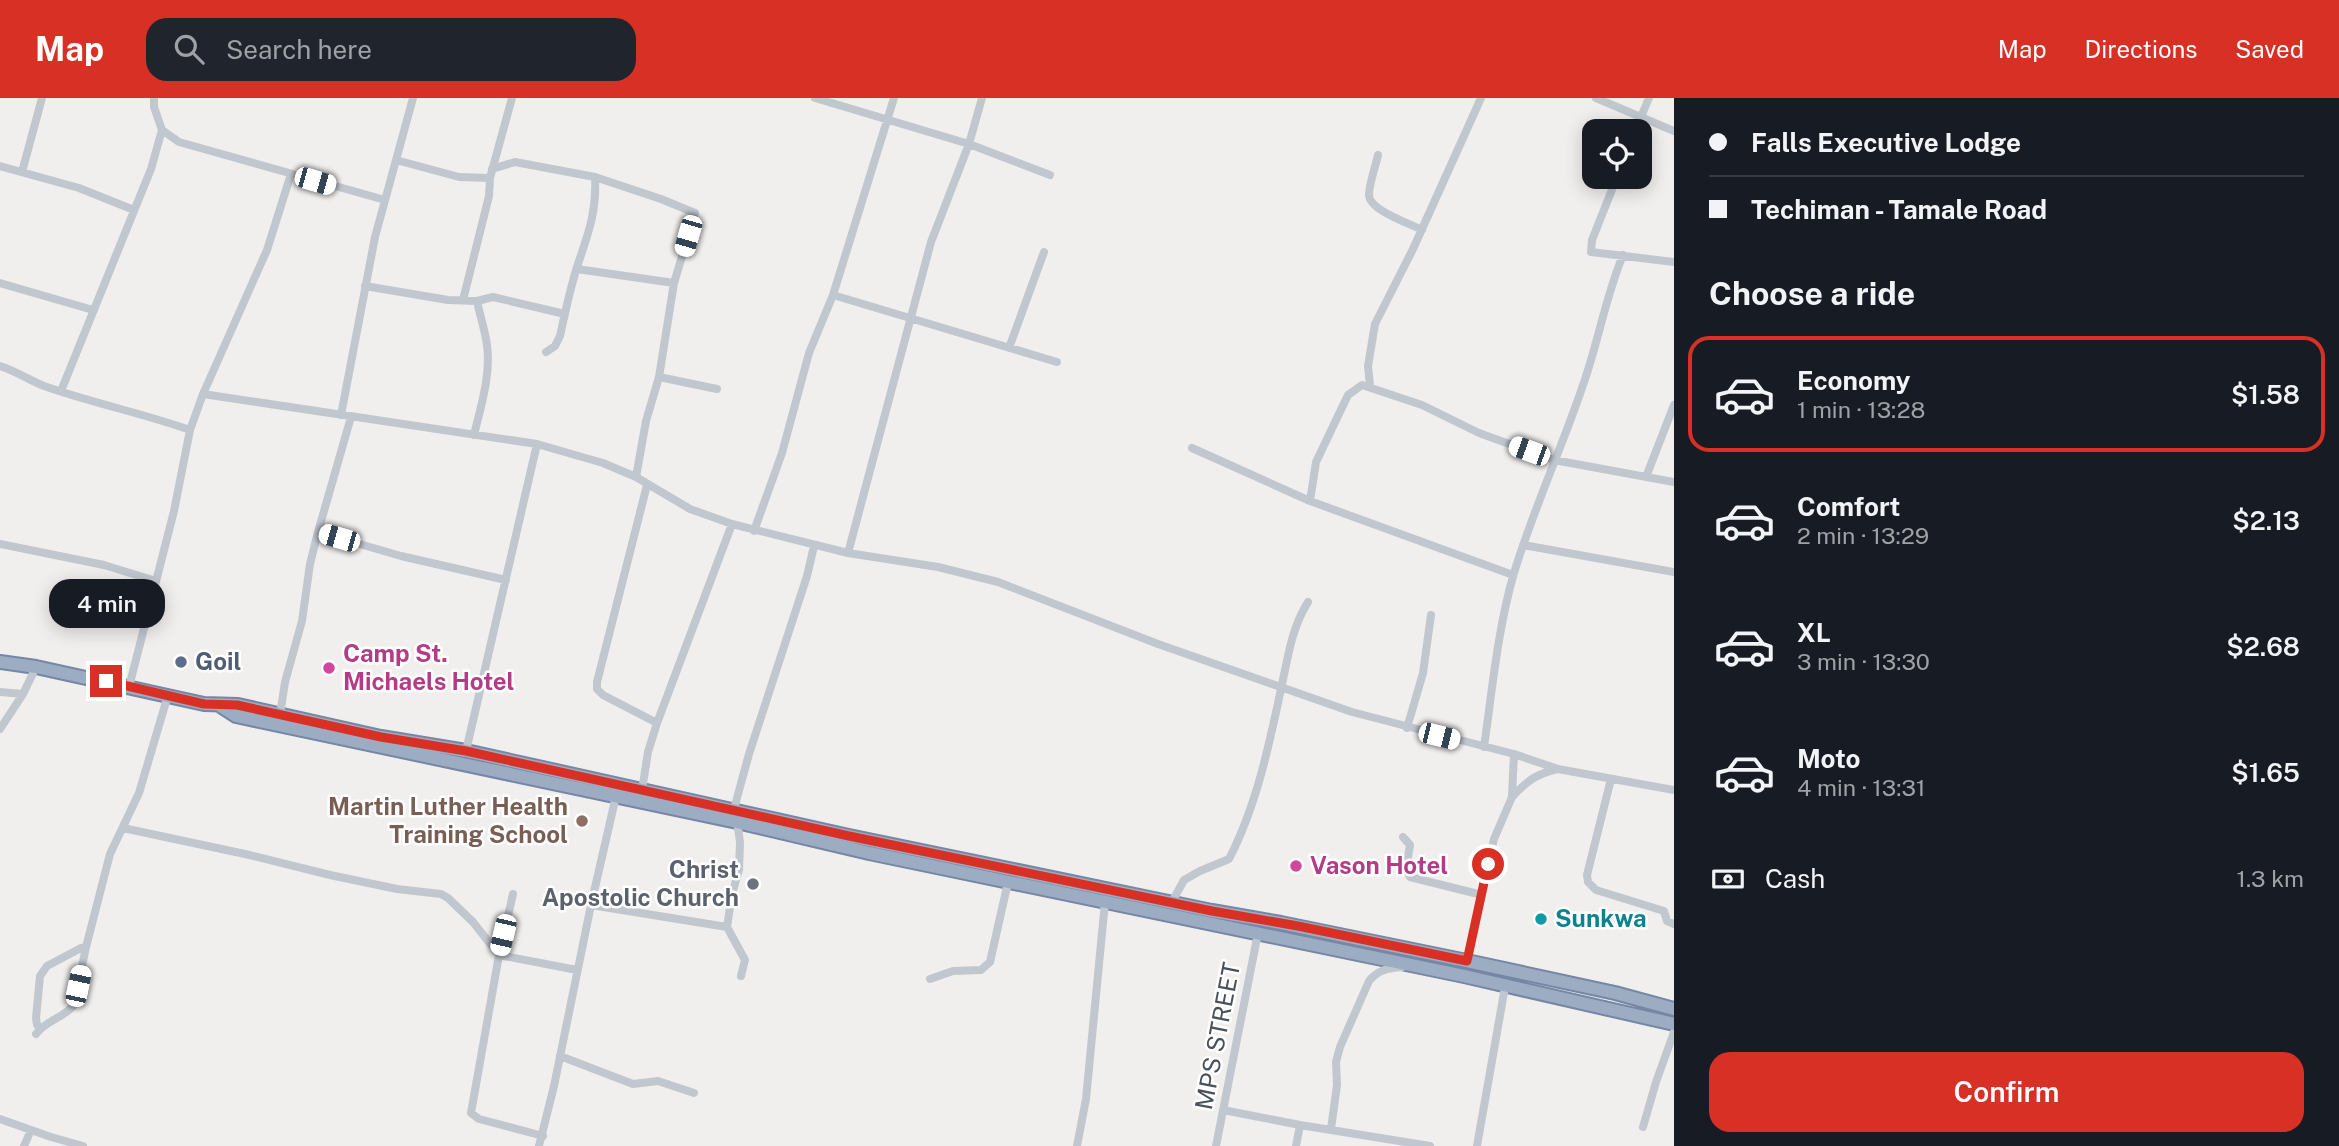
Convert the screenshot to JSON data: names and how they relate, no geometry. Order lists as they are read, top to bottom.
{
  "streets": {
    "street": ["MPS STREET"]
  },
  "places": [
    "Goil",
    "Camp St. Michaels Hotel",
    "Martin Luther Health Training School",
    "Vason Hotel",
    "Christ Apostolic Church",
    "Sunkwa"
  ],
  "page": {
    "header": "Map",
    "search": "Search here",
    "nav": ["Map", "Directions", "Saved"],
    "banner": ["Falls Executive Lodge", "Techiman - Tamale Road"],
    "heading": "Choose a ride",
    "list": [
      {
        "name": "Economy",
        "note": "1 min · 13:28",
        "value": "$1.58"
      },
      {
        "name": "Comfort",
        "note": "2 min · 13:29",
        "value": "$2.13"
      },
      {
        "name": "XL",
        "note": "3 min · 13:30",
        "value": "$2.68"
      },
      {
        "name": "Moto",
        "note": "4 min · 13:31",
        "value": "$1.65"
      }
    ],
    "bubble": "4 min",
    "pay": ["Cash", "1.3 km"],
    "buttons": "Confirm"
  }
}
